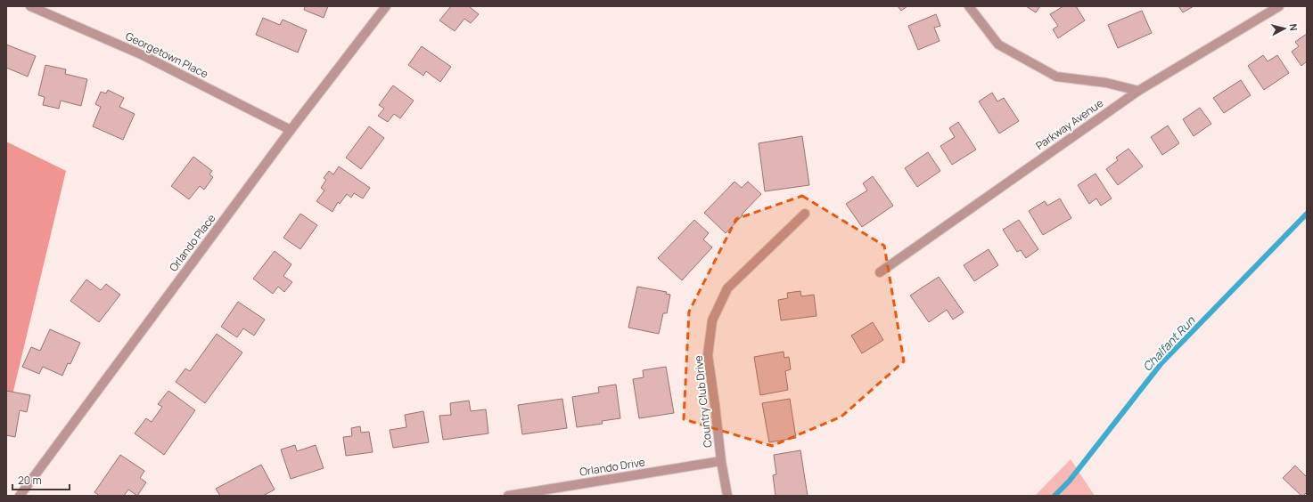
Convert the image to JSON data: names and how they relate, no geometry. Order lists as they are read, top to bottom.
{
  "streets": {
    "street": [
      "Georgetown Place",
      "Parkway Avenue",
      "Orlando Place",
      "Country Club Drive",
      "Orlando Drive"
    ]
  },
  "crossings": [
    ["Georgetown Place", "Orlando Place"],
    ["Country Club Drive", "Orlando Drive"]
  ],
  "water": ["Chalfant Run"],
  "scale_bar": "20 m",
  "north": "right"
}
